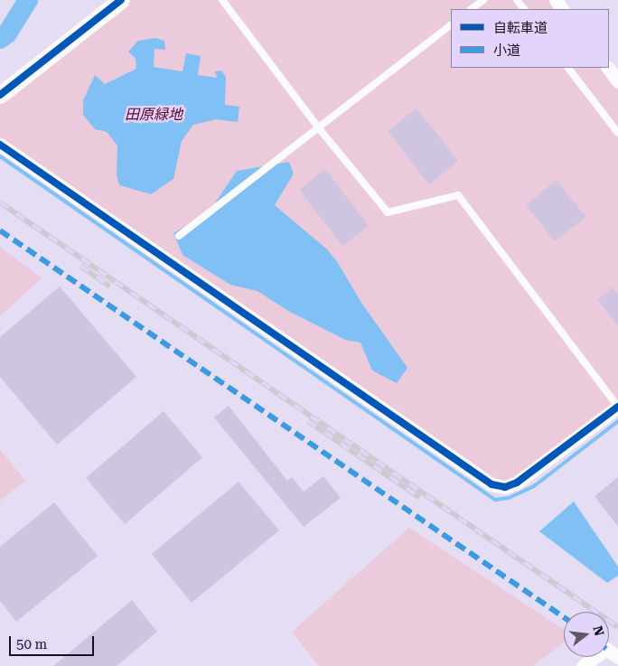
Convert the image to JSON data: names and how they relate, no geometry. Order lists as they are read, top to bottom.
{
  "parks": ["田原緑地"],
  "legend": ["自転車道", "小道"],
  "scale_bar": "50 m",
  "north": "right"
}
